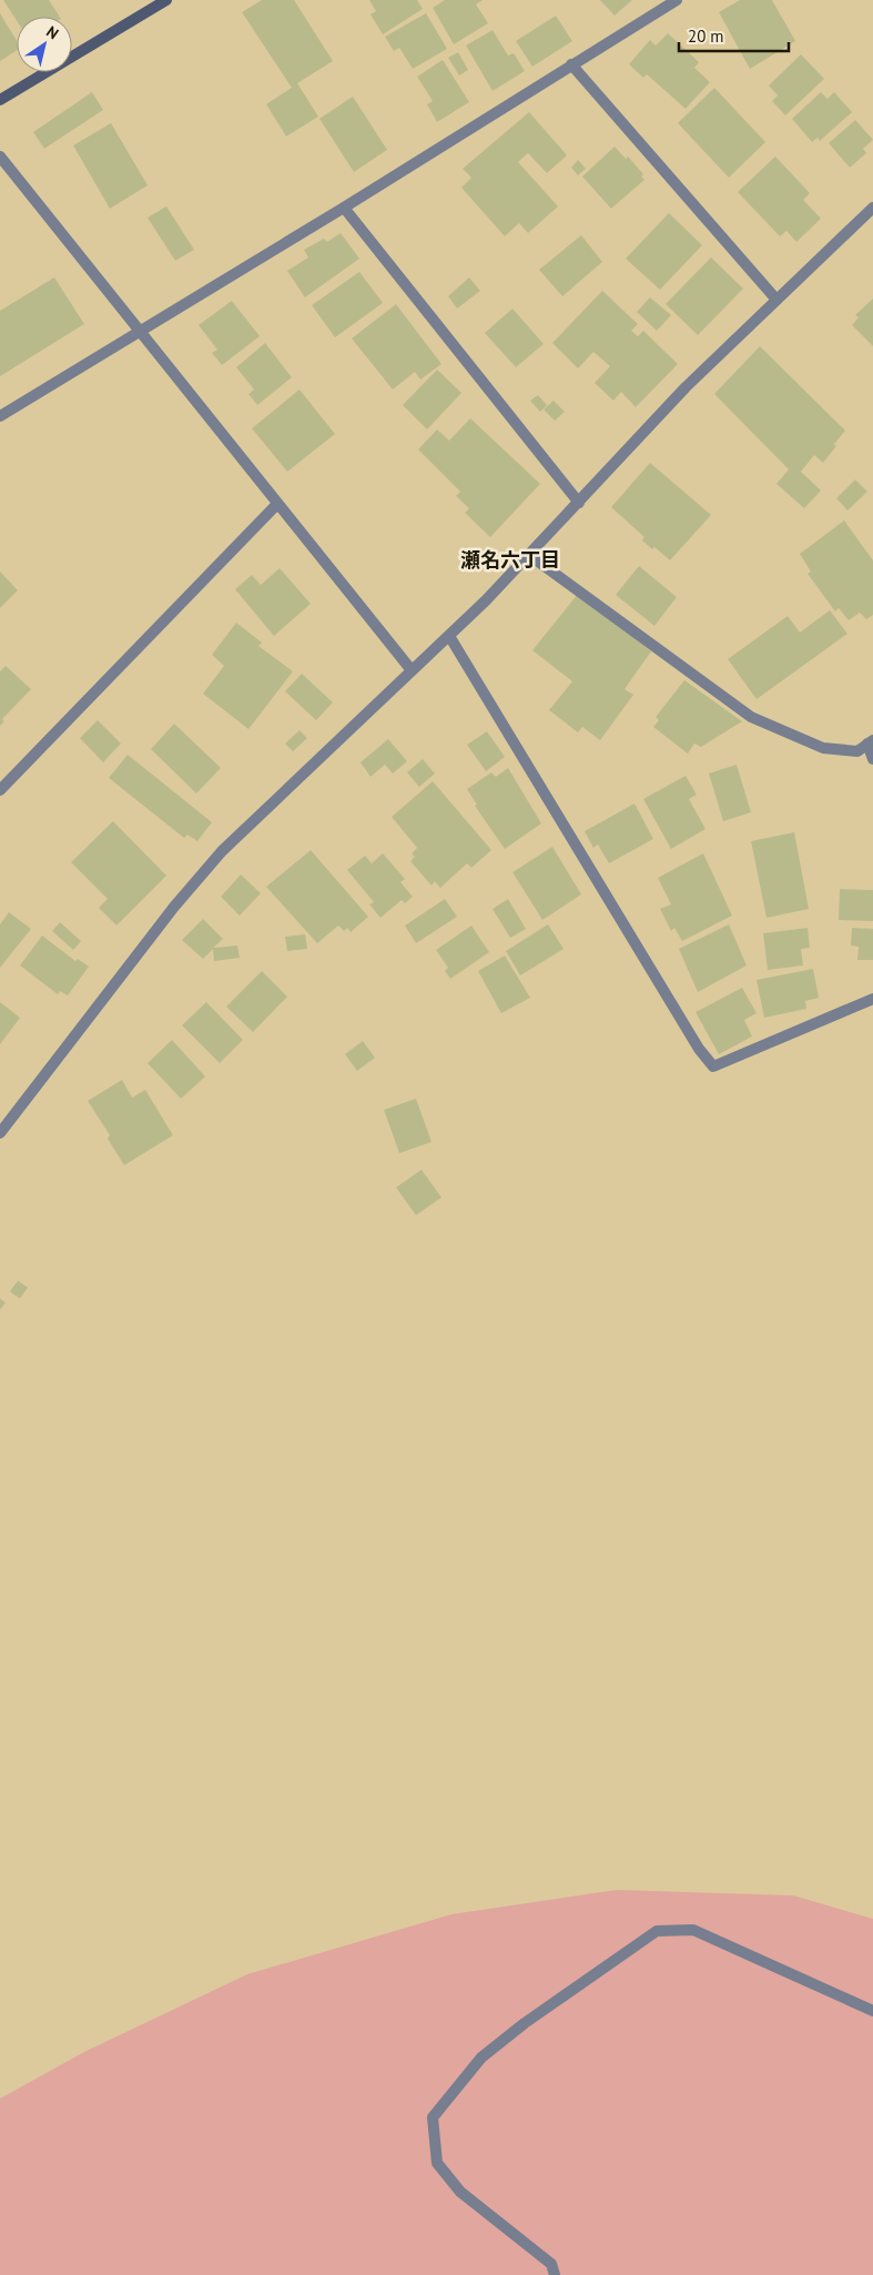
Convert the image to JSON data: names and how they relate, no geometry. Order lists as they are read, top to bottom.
{
  "districts": ["瀬名六丁目"],
  "scale_bar": "20 m",
  "north": "top right"
}
